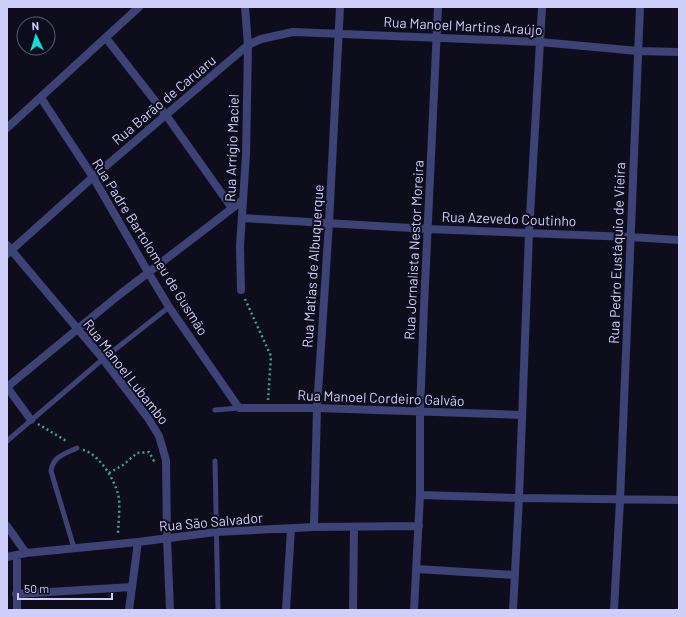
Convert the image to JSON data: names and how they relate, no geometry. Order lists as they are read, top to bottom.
{
  "streets": {
    "street": [
      "Rua Manoel Martins Araújo",
      "Rua Barão de Caruaru",
      "Rua Arrígio Maciel",
      "Rua Azevedo Coutinho",
      "Rua Padre Bartolomeu de Gusmão",
      "Rua Jornalista Nestor Moreira",
      "Rua Pedro Eustáquio de Vieira",
      "Rua Matias de Albuquerque",
      "Rua Manoel Lubambo",
      "Rua Manoel Cordeiro Galvão",
      "Rua São Salvador"
    ]
  },
  "crossings": [
    ["Rua Manoel Martins Araújo", "Rua Barão de Caruaru"],
    ["Rua Manoel Martins Araújo", "Rua Arrígio Maciel"],
    ["Rua Manoel Martins Araújo", "Rua Jornalista Nestor Moreira"],
    ["Rua Manoel Martins Araújo", "Rua Pedro Eustáquio de Vieira"],
    ["Rua Manoel Martins Araújo", "Rua Matias de Albuquerque"],
    ["Rua Barão de Caruaru", "Rua Arrígio Maciel"],
    ["Rua Barão de Caruaru", "Rua Padre Bartolomeu de Gusmão"],
    ["Rua Barão de Caruaru", "Rua Manoel Lubambo"],
    ["Rua Arrígio Maciel", "Rua Azevedo Coutinho"],
    ["Rua Azevedo Coutinho", "Rua Jornalista Nestor Moreira"],
    ["Rua Azevedo Coutinho", "Rua Pedro Eustáquio de Vieira"],
    ["Rua Azevedo Coutinho", "Rua Matias de Albuquerque"],
    ["Rua Padre Bartolomeu de Gusmão", "Rua Manoel Cordeiro Galvão"],
    ["Rua Jornalista Nestor Moreira", "Rua Manoel Cordeiro Galvão"],
    ["Rua Jornalista Nestor Moreira", "Rua São Salvador"],
    ["Rua Matias de Albuquerque", "Rua Manoel Cordeiro Galvão"],
    ["Rua Matias de Albuquerque", "Rua São Salvador"],
    ["Rua Manoel Lubambo", "Rua São Salvador"]
  ],
  "scale_bar": "50 m",
  "north": "top"
}
